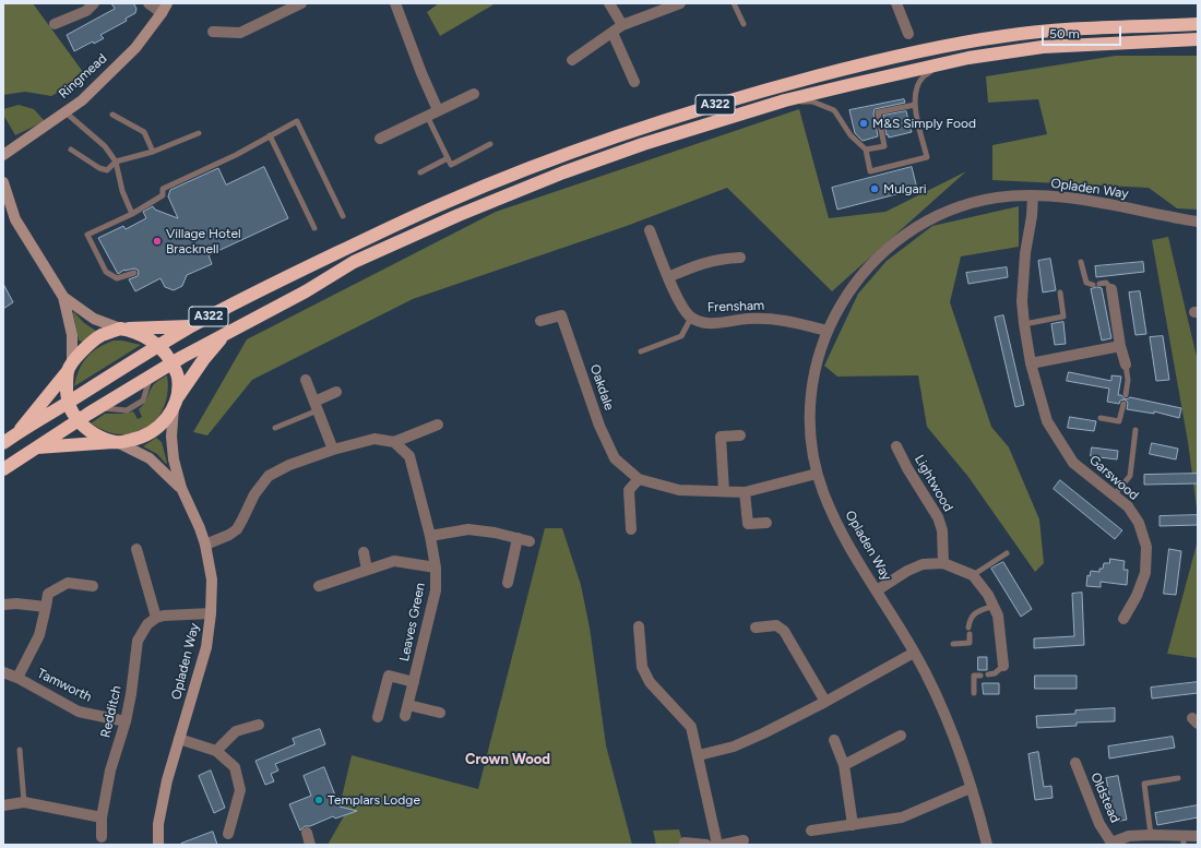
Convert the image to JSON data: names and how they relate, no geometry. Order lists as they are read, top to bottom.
{
  "streets": {
    "highway": ["A322"],
    "street": [
      "Ringmead",
      "Opladen Way",
      "Frensham",
      "Oakdale",
      "Garswood",
      "Lightwood",
      "Leaves Green",
      "Tamworth",
      "Redditch",
      "Oldstead"
    ]
  },
  "crossings": [
    ["A322", "Opladen Way"],
    ["Opladen Way", "Frensham"],
    ["Opladen Way", "Oakdale"],
    ["Opladen Way", "Garswood"],
    ["Tamworth", "Redditch"]
  ],
  "districts": ["Crown Wood"],
  "places": [
    "M&S Simply Food",
    "Mulgari",
    "Village Hotel Bracknell",
    "Templars Lodge"
  ],
  "scale_bar": "50 m"
}
